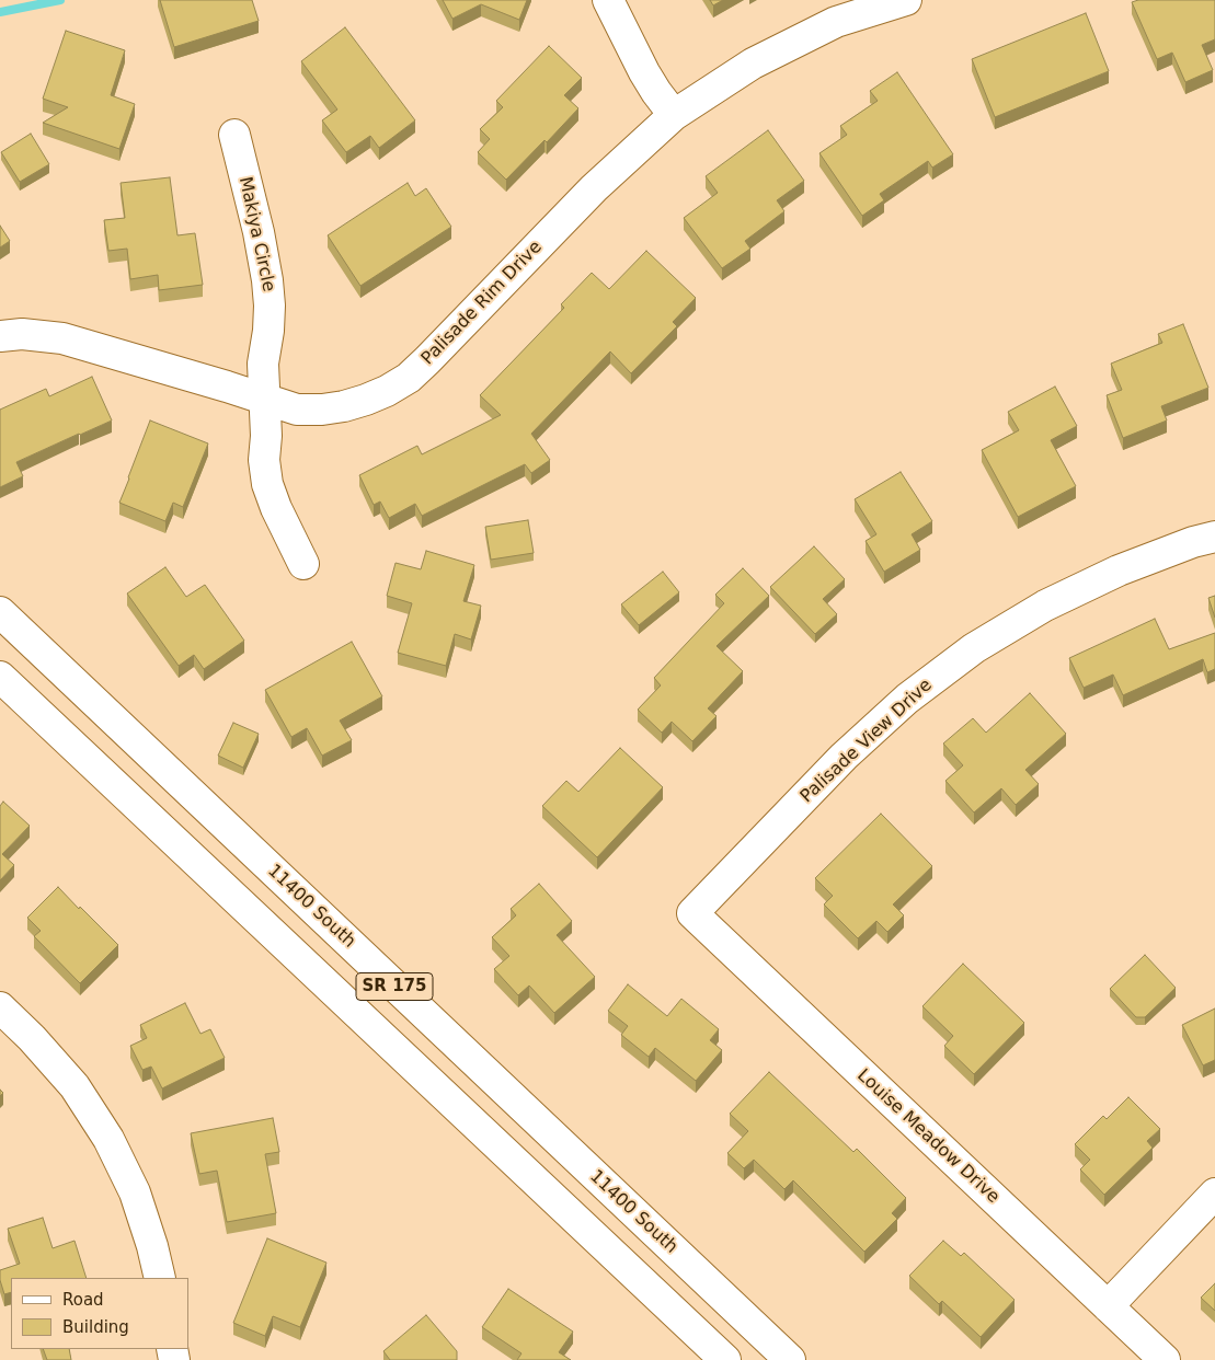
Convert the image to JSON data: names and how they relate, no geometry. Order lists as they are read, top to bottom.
{
  "streets": {
    "street": [
      "Makiya Circle",
      "Palisade Rim Drive",
      "Palisade View Drive",
      "11400 South",
      "SR 175",
      "Louise Meadow Drive"
    ]
  },
  "crossings": [
    ["Makiya Circle", "Palisade Rim Drive"],
    ["Palisade View Drive", "Louise Meadow Drive"]
  ],
  "legend": ["Road", "Building"]
}
